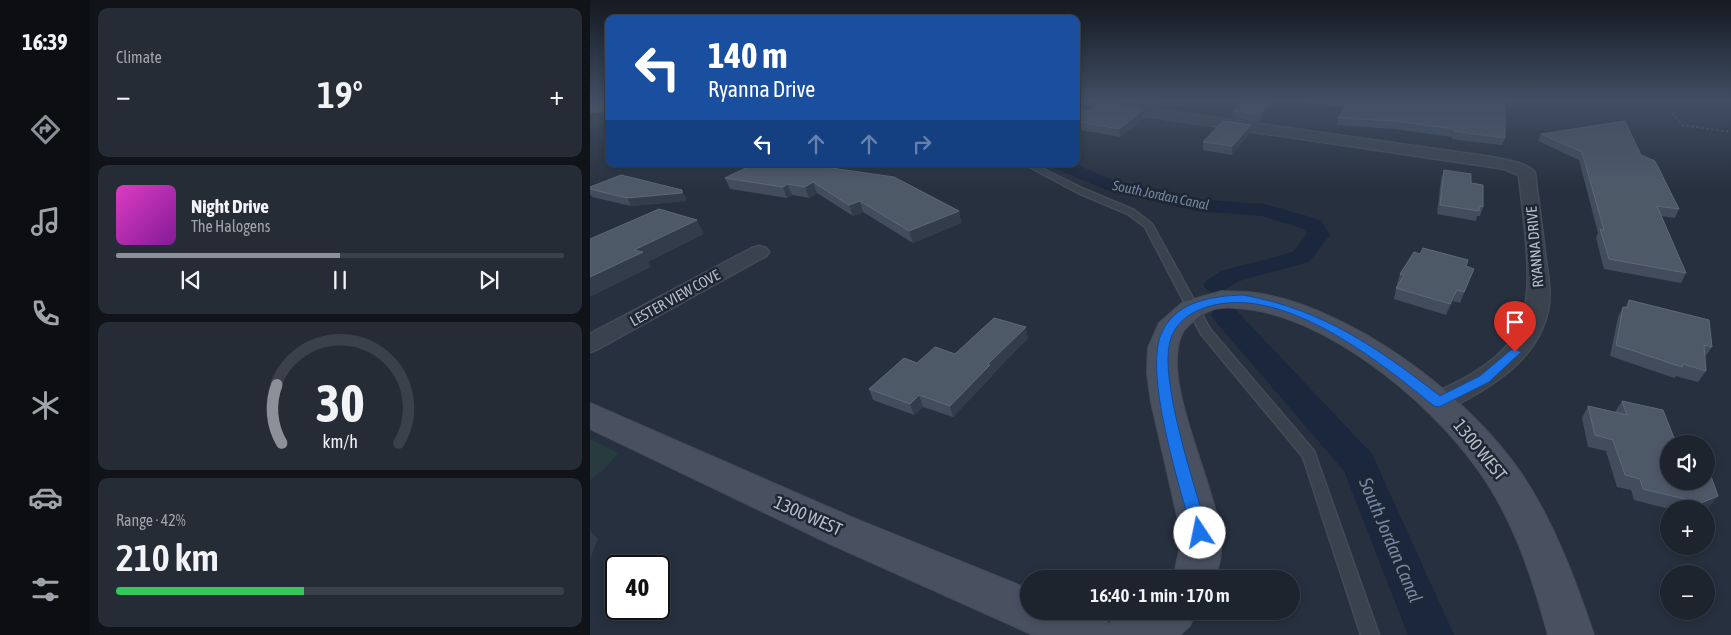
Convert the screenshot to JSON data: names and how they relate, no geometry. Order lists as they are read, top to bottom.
{
  "streets": {
    "street": ["RYANNA DRIVE", "LESTER VIEW COVE", "1300 WEST"]
  },
  "crossings": [
    ["RYANNA DRIVE", "1300 WEST"]
  ],
  "water": ["South Jordan Canal"],
  "page": {
    "tabs": "16:39",
    "tile": [
      "Climate",
      ["Range · 42%", "210 km"]
    ],
    "turn": ["140 m", "Ryanna Drive"],
    "heat": ["−", "19°", "+"],
    "song": ["Night Drive", "The Halogens"],
    "map_buttons": ["+", "−"],
    "limit": "40",
    "trip": "16:40 · 1 min · 170 m",
    "gauge": ["30", "km/h"]
  }
}
